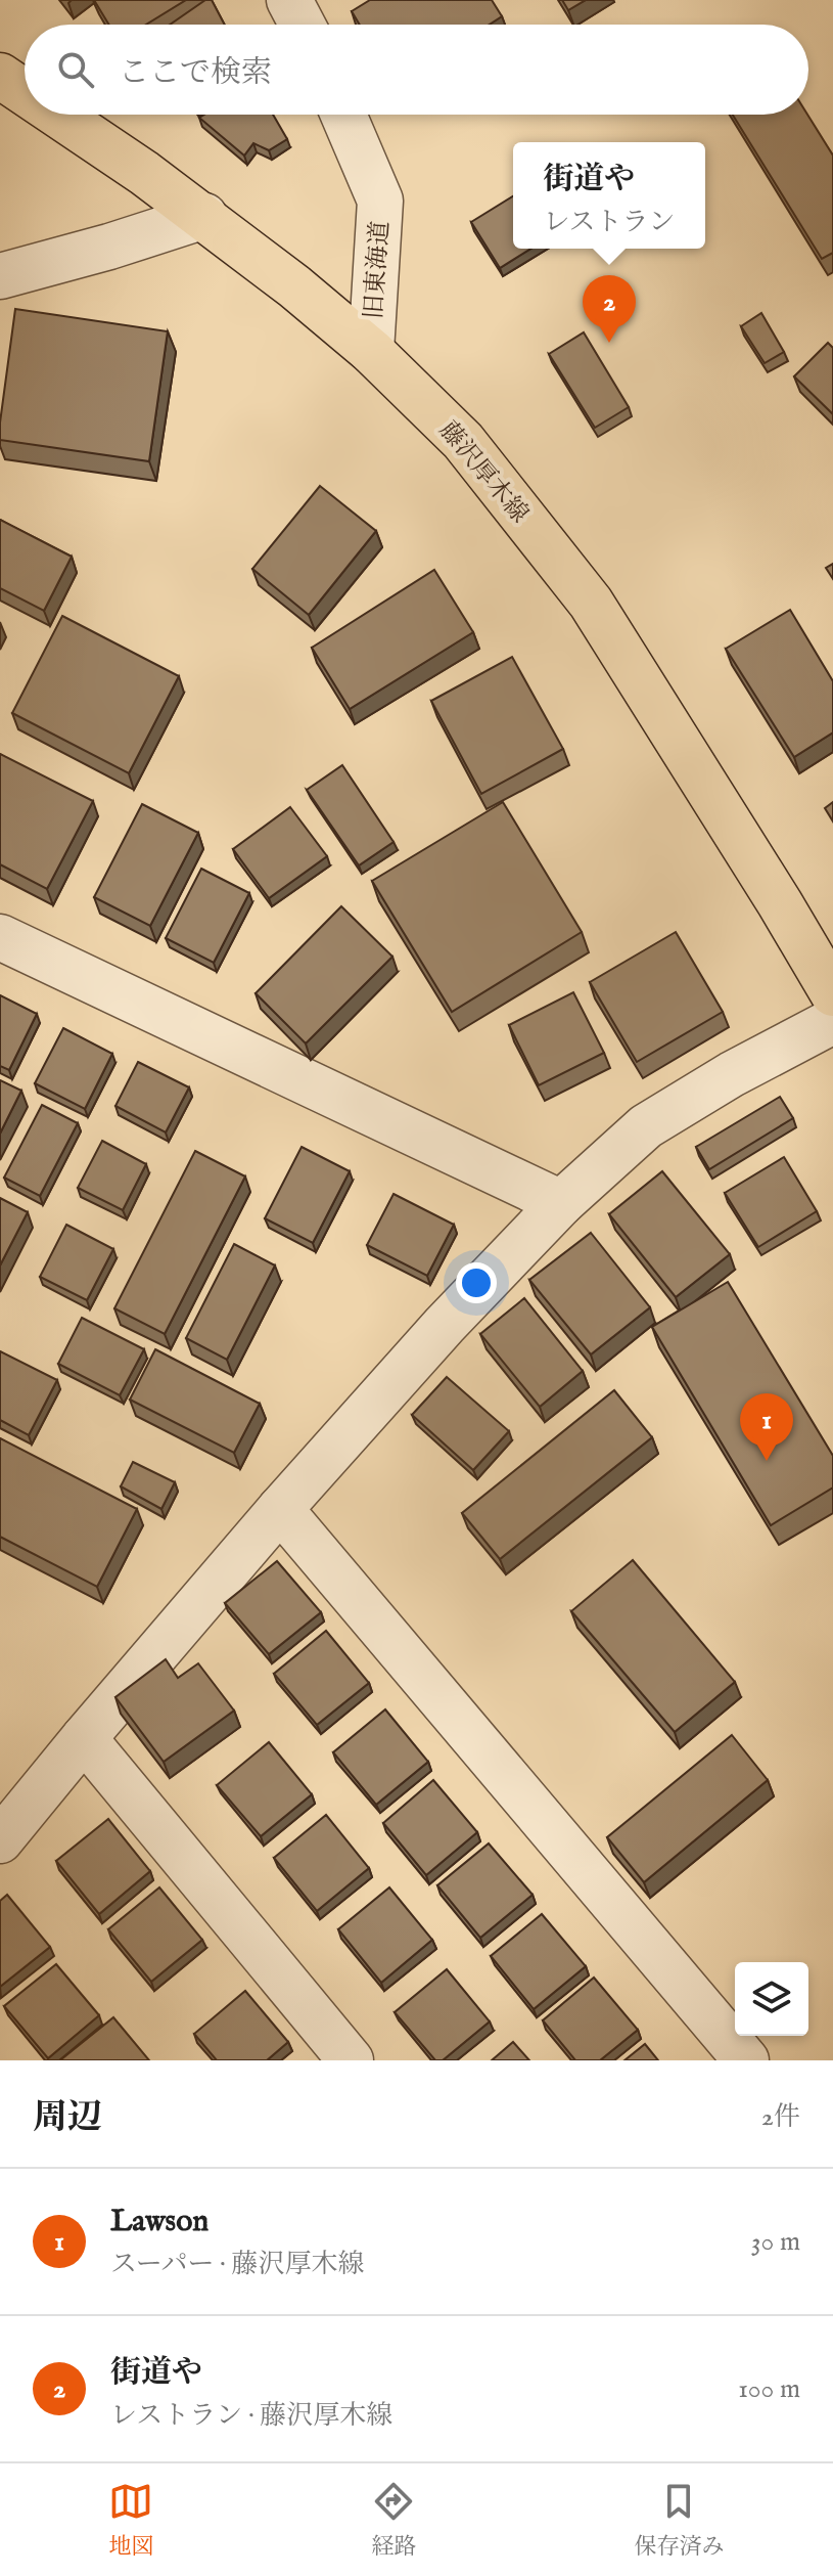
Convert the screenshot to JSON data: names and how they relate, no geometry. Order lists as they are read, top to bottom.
{
  "streets": {
    "main road": ["藤沢厚木線"],
    "street": ["旧東海道"]
  },
  "crossings": [
    ["旧東海道", "藤沢厚木線"]
  ],
  "page": {
    "search": "ここで検索",
    "popup": ["街道や", "レストラン"],
    "pins": ["2", "1"],
    "heading": ["周辺", "2件"],
    "list": [
      {
        "mark": "1",
        "name": "Lawson",
        "note": "スーパー · 藤沢厚木線",
        "value": "30 m"
      },
      {
        "mark": "2",
        "name": "街道や",
        "note": "レストラン · 藤沢厚木線",
        "value": "100 m"
      }
    ],
    "nav": ["地図", "経路", "保存済み"]
  }
}
